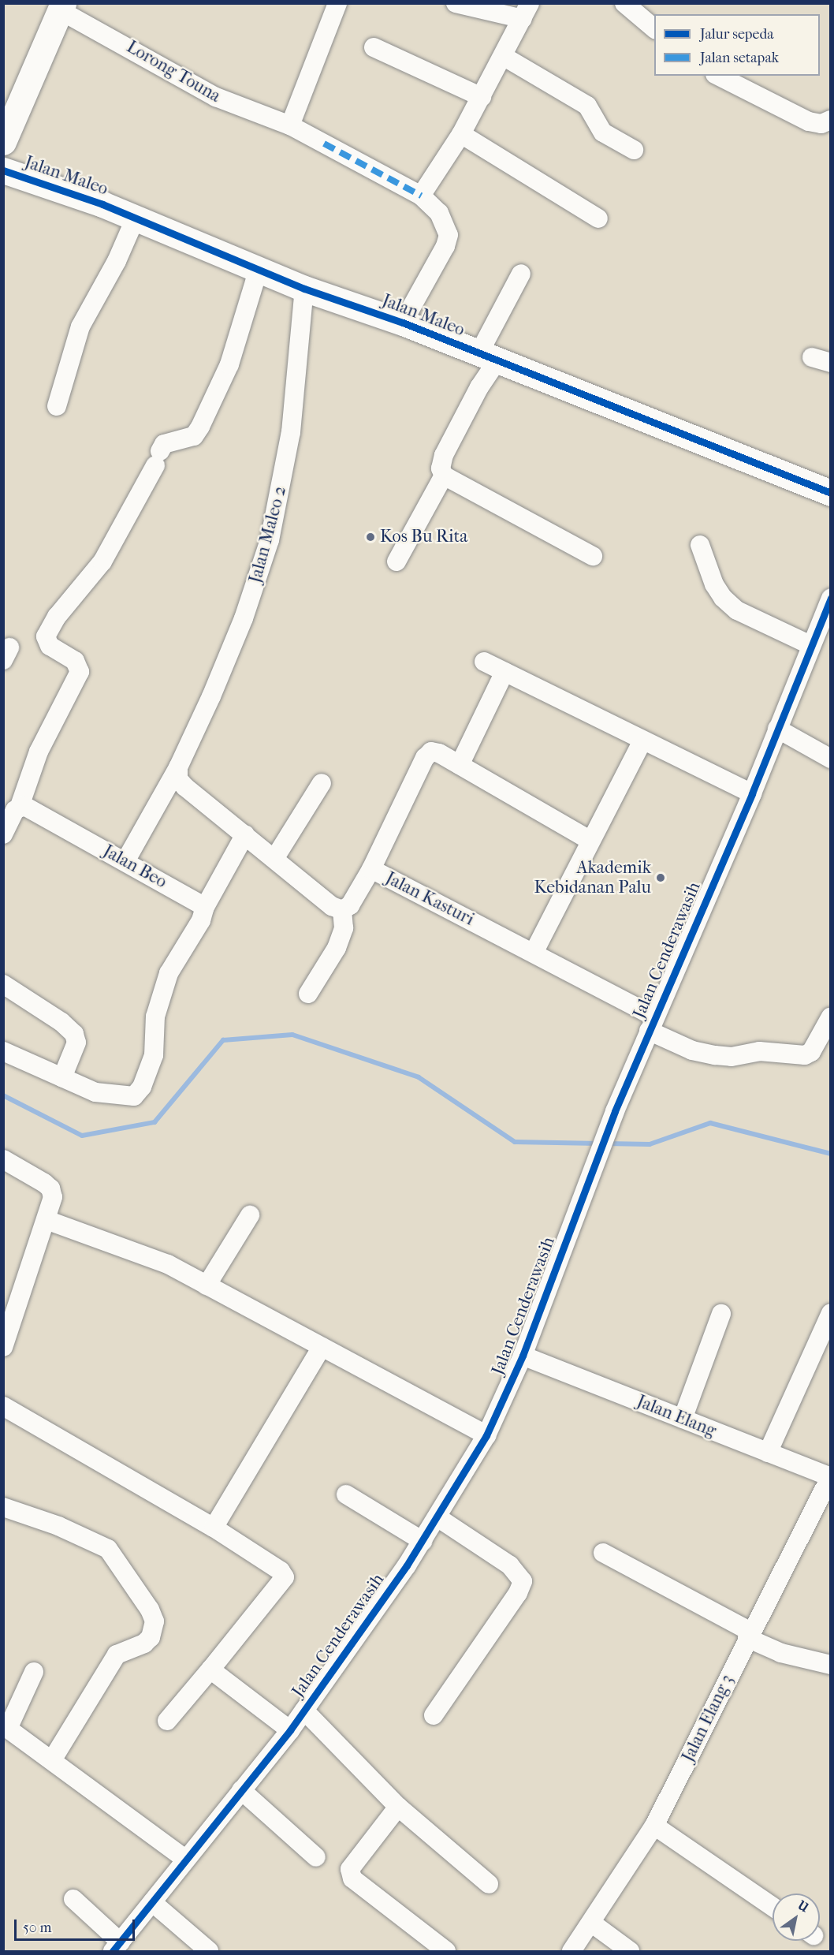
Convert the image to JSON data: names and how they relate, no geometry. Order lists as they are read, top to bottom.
{
  "streets": {
    "street": [
      "Lorong Touna",
      "Jalan Maleo",
      "Jalan Maleo 2",
      "Jalan Beo",
      "Jalan Kasturi",
      "Jalan Cenderawasih",
      "Jalan Elang",
      "Jalan Elang 3"
    ]
  },
  "crossings": [
    ["Lorong Touna", "Jalan Maleo"],
    ["Jalan Maleo", "Jalan Maleo 2"],
    ["Jalan Maleo 2", "Jalan Beo"],
    ["Jalan Kasturi", "Jalan Cenderawasih"],
    ["Jalan Cenderawasih", "Jalan Elang"],
    ["Jalan Elang", "Jalan Elang 3"]
  ],
  "places": ["Kos Bu Rita", "Akademik Kebidanan Palu"],
  "legend": ["Jalur sepeda", "Jalan setapak"],
  "scale_bar": "50 m",
  "north": "top right"
}
